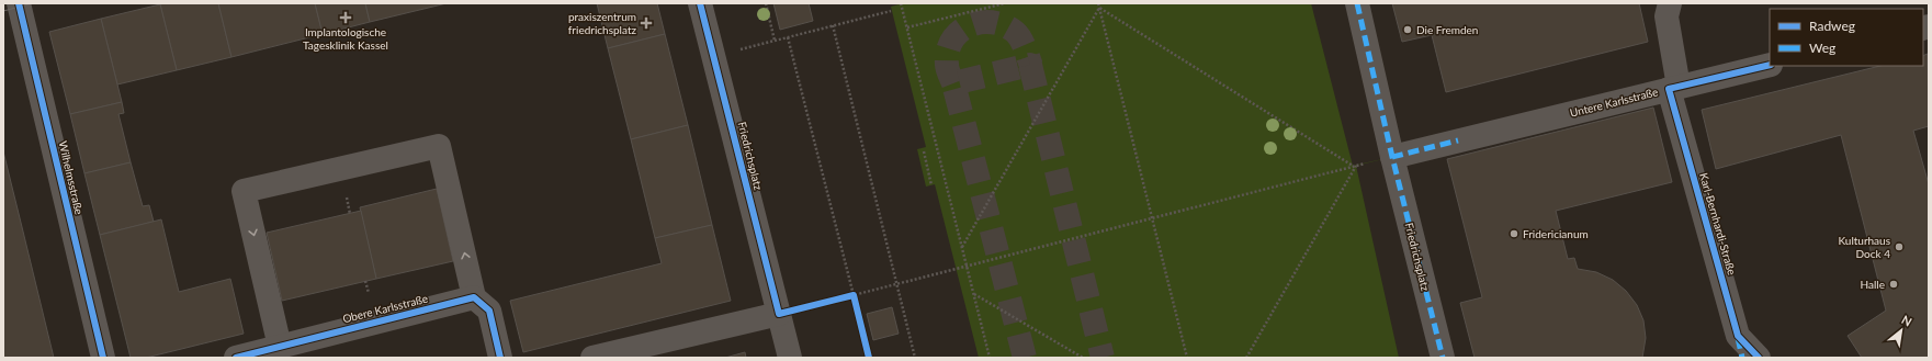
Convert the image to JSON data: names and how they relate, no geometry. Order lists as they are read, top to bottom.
{
  "streets": {
    "street": [
      "Untere Karlsstraße",
      "Friedrichsplatz",
      "Wilhelmsstraße",
      "Karl-Bernhardi-Straße",
      "Obere Karlsstraße"
    ]
  },
  "crossings": [
    ["Untere Karlsstraße", "Friedrichsplatz"],
    ["Untere Karlsstraße", "Karl-Bernhardi-Straße"]
  ],
  "places": {
    "health": ["Implantologische Tagesklinik Kassel", "praxiszentrum friedrichsplatz"],
    "other": [
      "Die Fremden",
      "Fridericianum",
      "Kulturhaus Dock 4",
      "Halle"
    ]
  },
  "legend": ["Radweg", "Weg"],
  "north": "top right"
}
